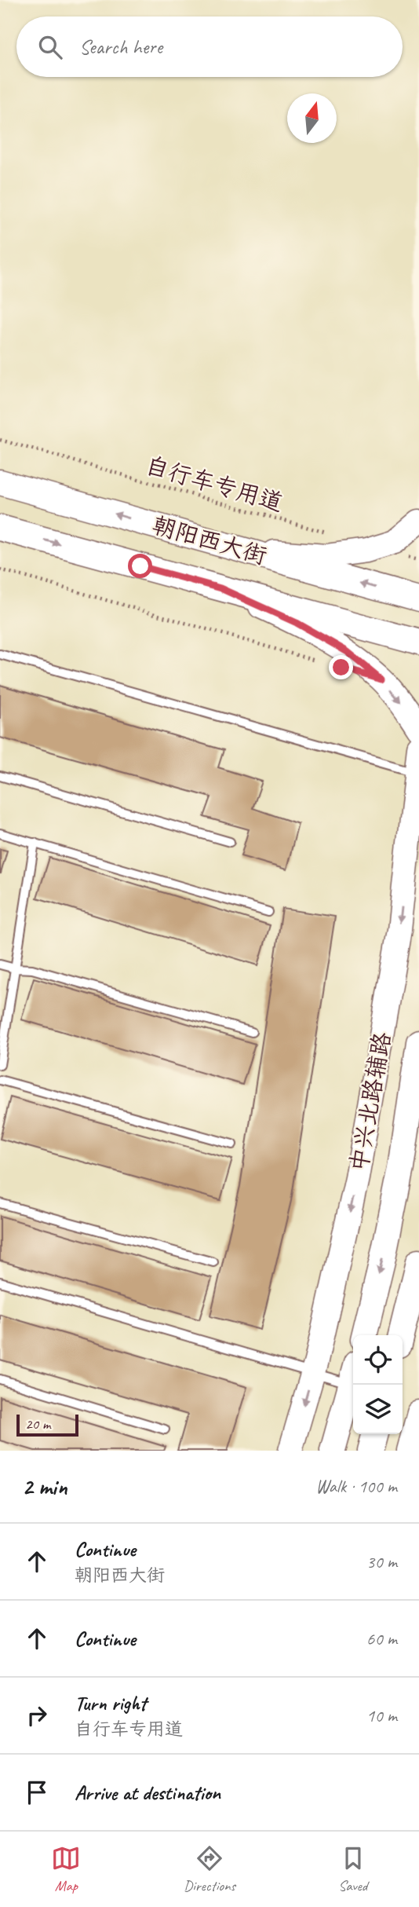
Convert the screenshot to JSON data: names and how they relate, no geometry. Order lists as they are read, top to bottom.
{
  "streets": {
    "main road": ["朝阳西大街"],
    "street": ["中兴北路辅路"],
    "path": ["自行车专用道"]
  },
  "one_way": ["中兴北路辅路"],
  "scale_bar": "20 m",
  "north": "top",
  "page": {
    "search": "Search here",
    "scale": "20 m",
    "heading": ["2 min", "Walk · 100 m"],
    "list": [
      ["Continue", "朝阳西大街", "30 m"],
      ["Continue", "60 m"],
      ["Turn right", "自行车专用道", "10 m"],
      "Arrive at destination"
    ],
    "nav": ["Map", "Directions", "Saved"]
  }
}
